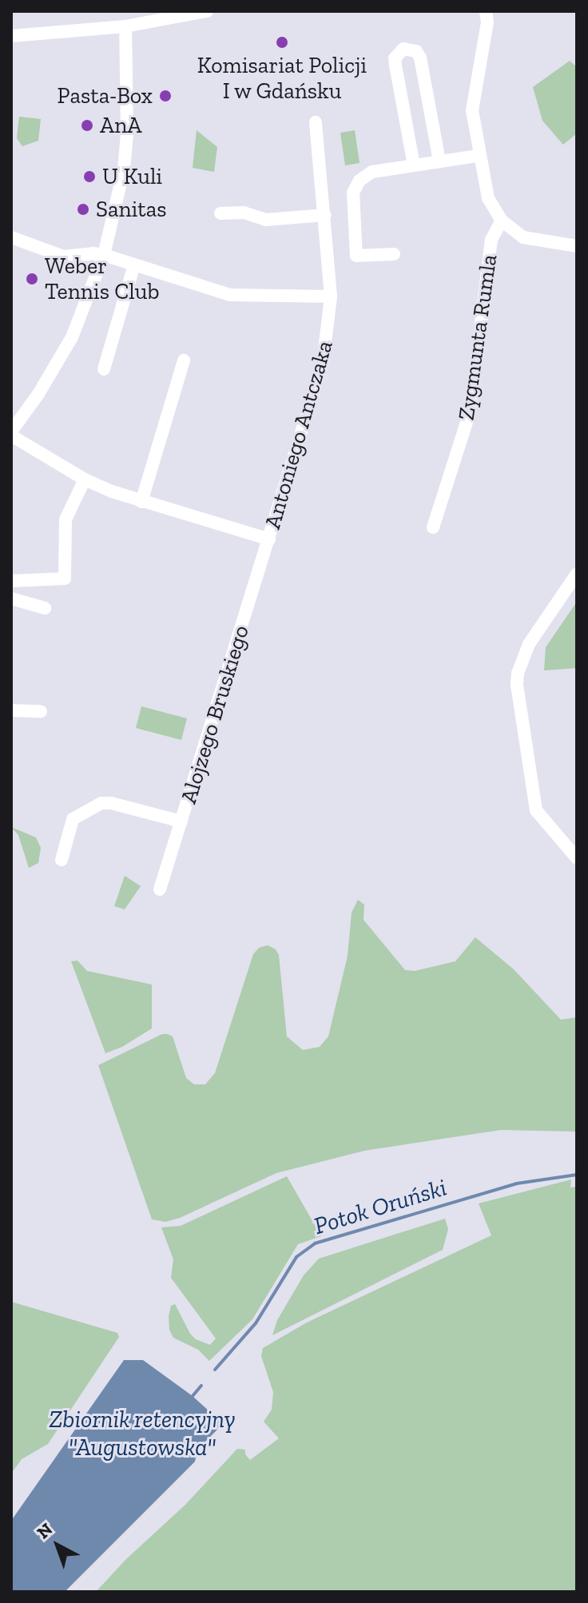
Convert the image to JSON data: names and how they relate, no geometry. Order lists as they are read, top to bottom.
{
  "streets": {
    "street": ["Zygmunta Rumla", "Antoniego Antczaka", "Alojzego Bruskiego"]
  },
  "crossings": [
    ["Antoniego Antczaka", "Alojzego Bruskiego"]
  ],
  "water": ["Potok Oruński", "Zbiornik retencyjny \"Augustowska\""],
  "places": [
    "Komisariat Policji I w Gdańsku",
    "Pasta-Box",
    "AnA",
    "U Kuli",
    "Sanitas",
    "Weber Tennis Club"
  ],
  "north": "top left"
}
